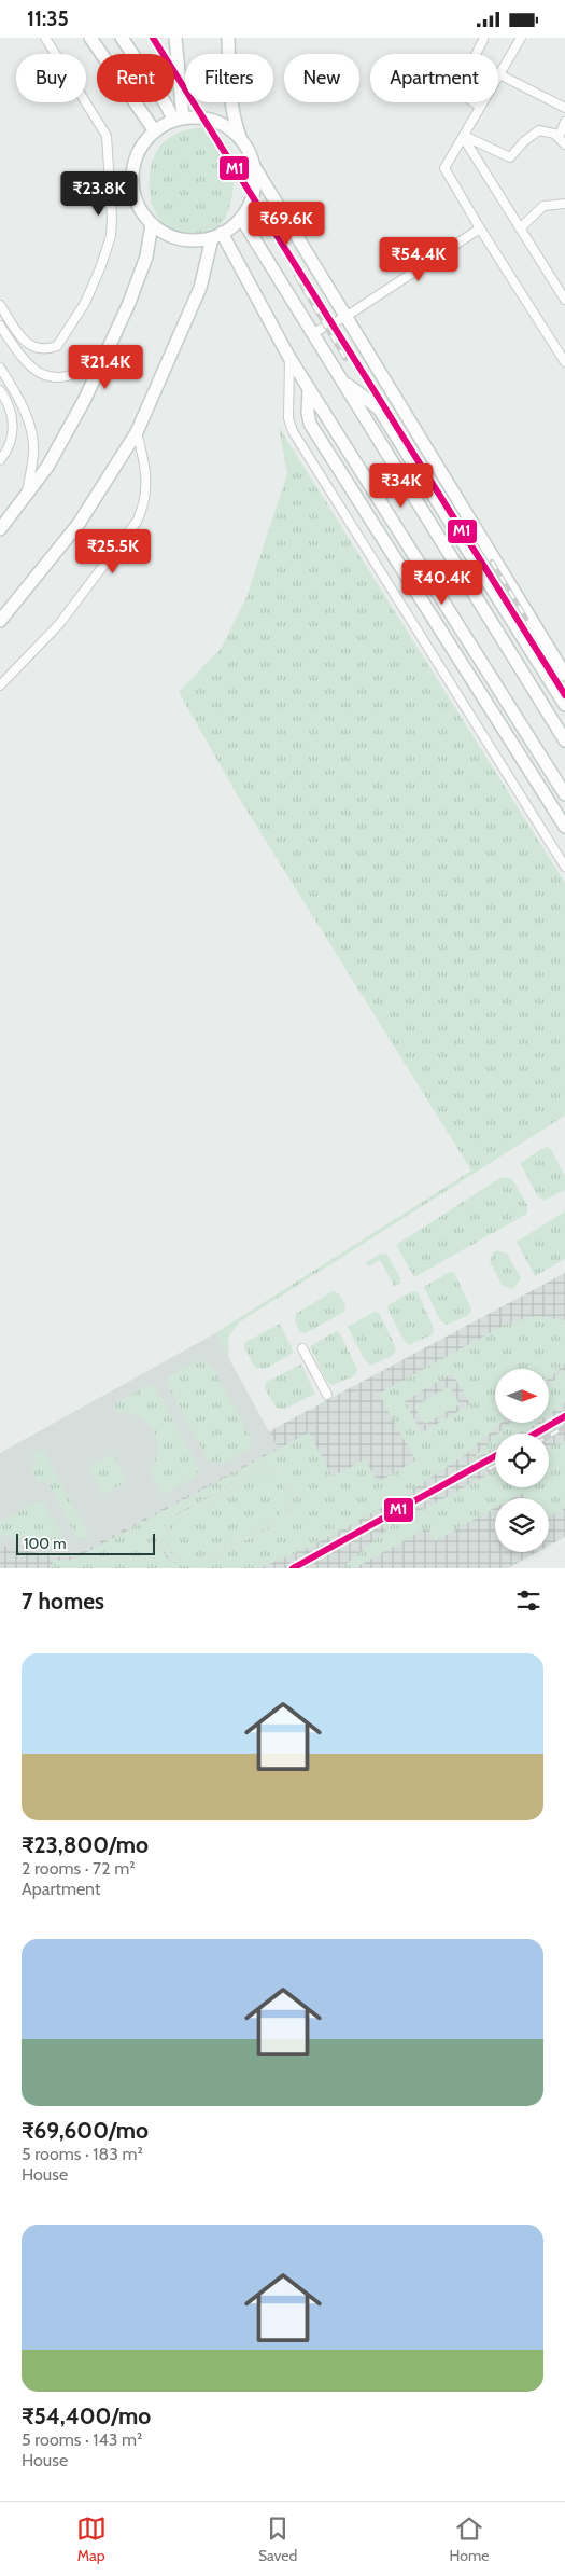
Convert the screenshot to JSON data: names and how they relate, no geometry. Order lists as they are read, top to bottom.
{
  "lines": ["transit line M1"],
  "scale_bar": "100 m",
  "north": "right",
  "page": {
    "status": "11:35",
    "chip": [
      "Buy",
      "Rent",
      "Filters",
      "New",
      "Apartment"
    ],
    "price": [
      "₹23.8K",
      "₹69.6K",
      "₹54.4K",
      "₹21.4K",
      "₹34K",
      "₹25.5K",
      "₹40.4K"
    ],
    "scale": "100 m",
    "heading": "7 homes",
    "list": [
      {
        "name": "₹23,800/mo",
        "note": "2 rooms · 72 m² · Apartment"
      },
      {
        "name": "₹69,600/mo",
        "note": "5 rooms · 183 m² · House"
      },
      {
        "name": "₹54,400/mo",
        "note": "5 rooms · 143 m² · House"
      }
    ],
    "tabs": ["Map", "Saved", "Home"]
  }
}
